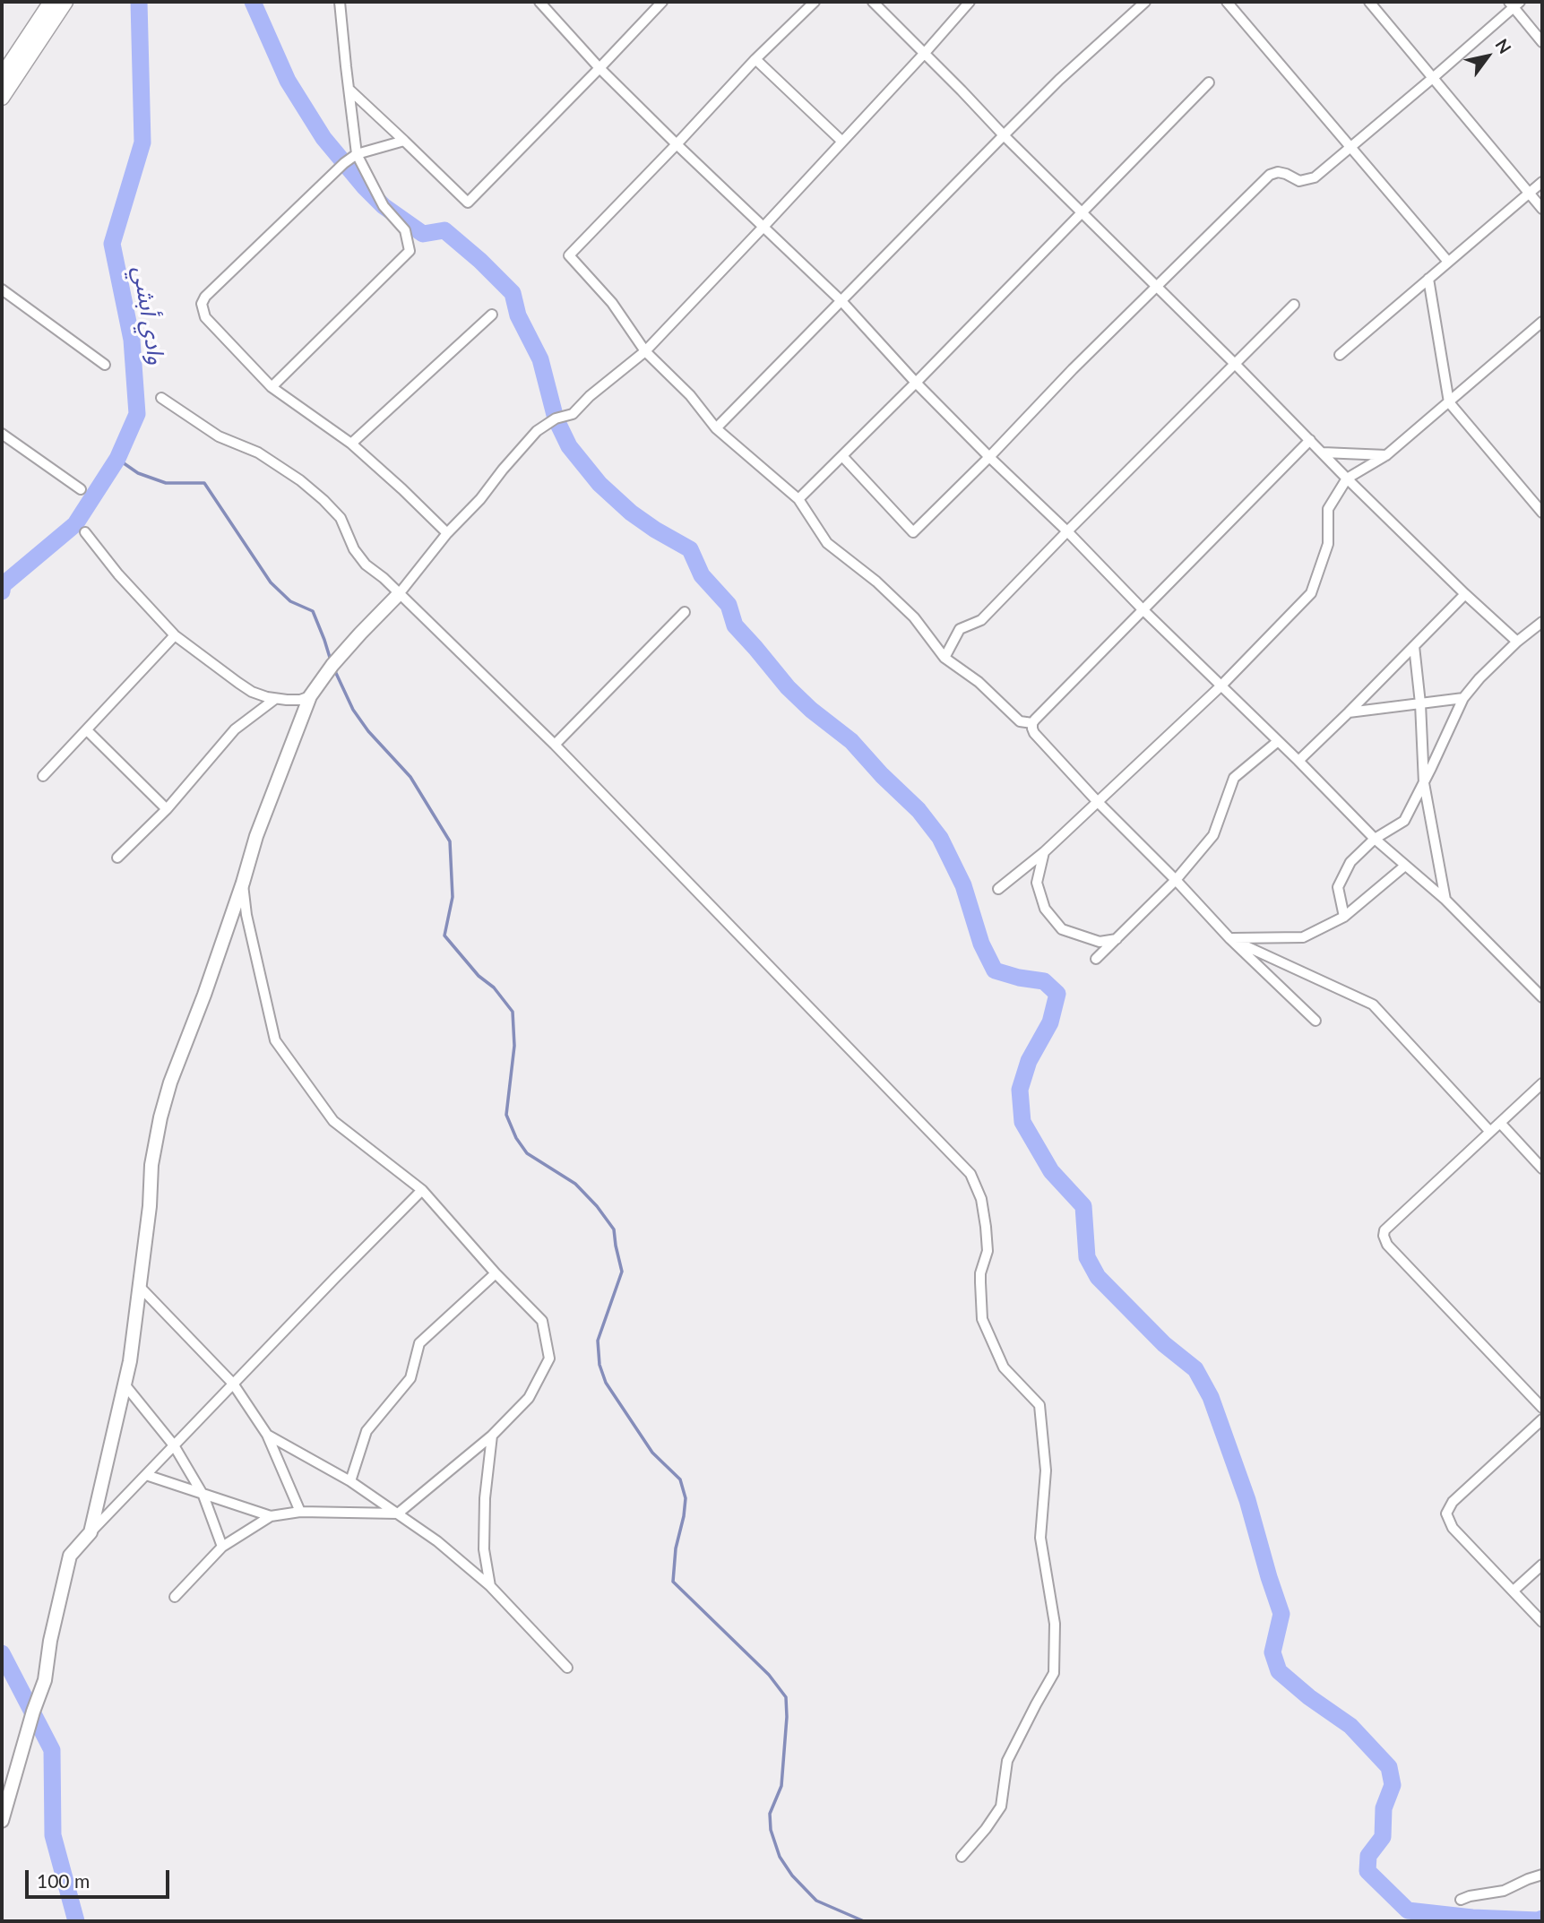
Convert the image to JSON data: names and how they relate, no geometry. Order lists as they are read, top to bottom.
{
  "water": ["وادي أبشي"],
  "scale_bar": "100 m",
  "north": "top right"
}
